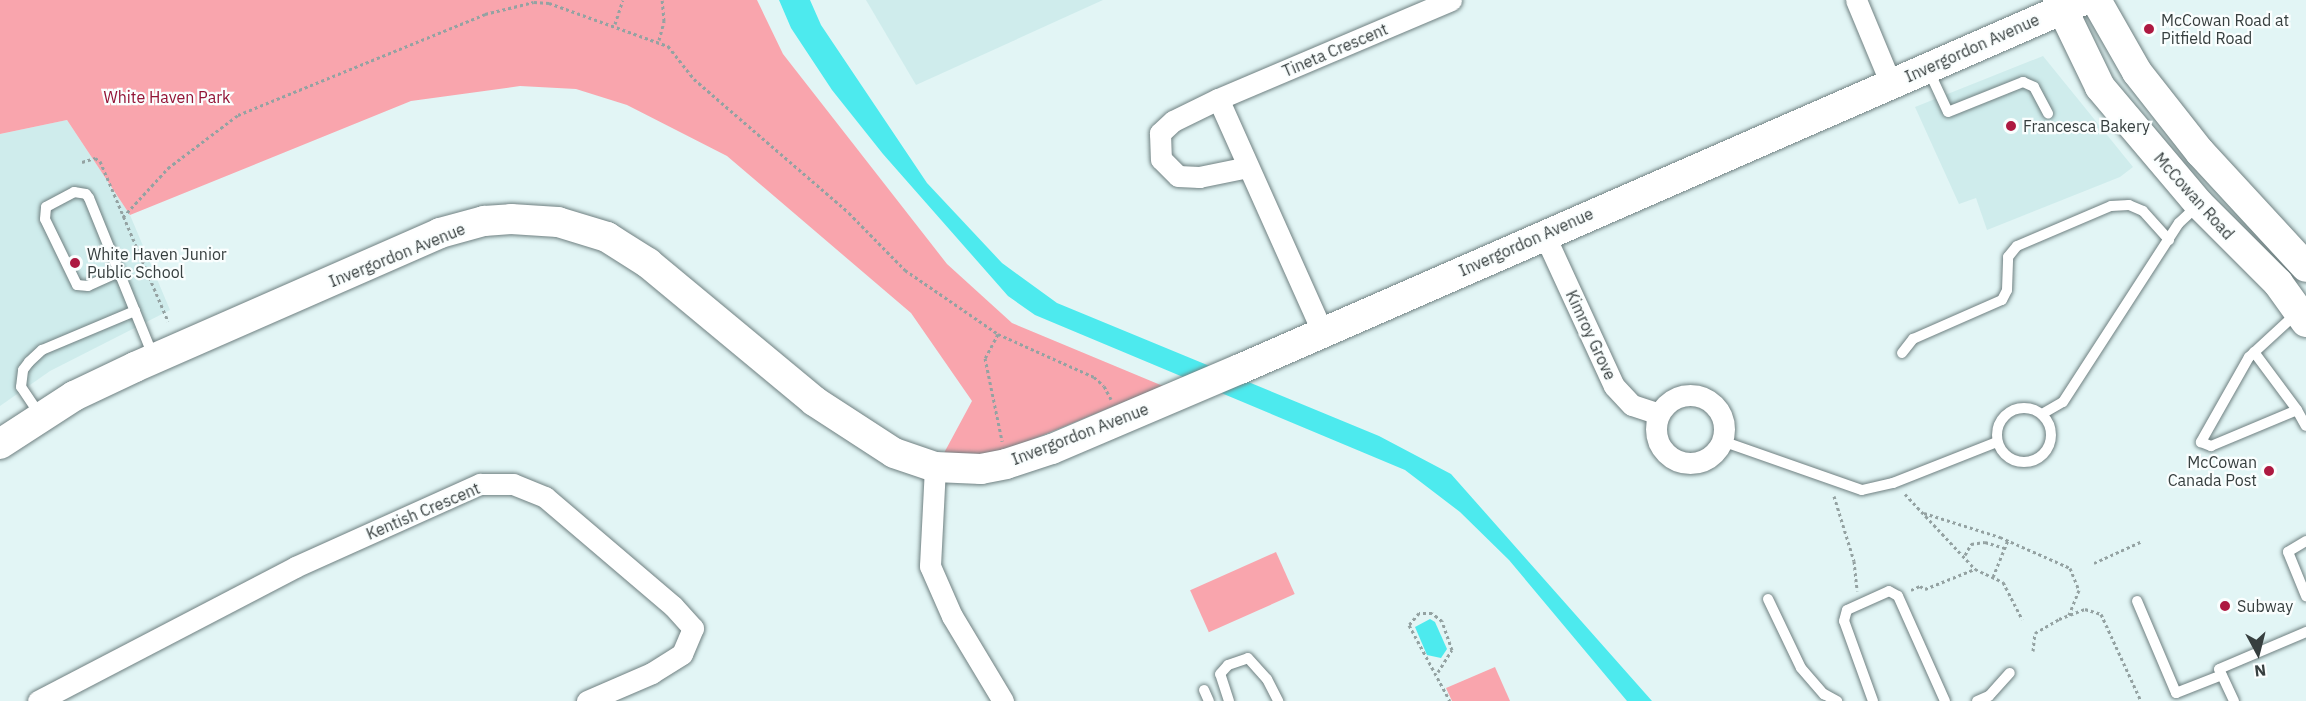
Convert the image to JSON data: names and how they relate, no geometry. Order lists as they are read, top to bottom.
{
  "streets": {
    "street": [
      "Invergordon Avenue",
      "Tineta Crescent",
      "McCowan Road",
      "Kimroy Grove",
      "Kentish Crescent"
    ]
  },
  "crossings": [
    ["Invergordon Avenue", "McCowan Road"],
    ["Invergordon Avenue", "Kimroy Grove"]
  ],
  "parks": ["White Haven Park"],
  "places": [
    "McCowan Road at Pitfield Road",
    "Francesca Bakery",
    "White Haven Junior Public School",
    "McCowan Canada Post",
    "Subway"
  ],
  "north": "bottom"
}
